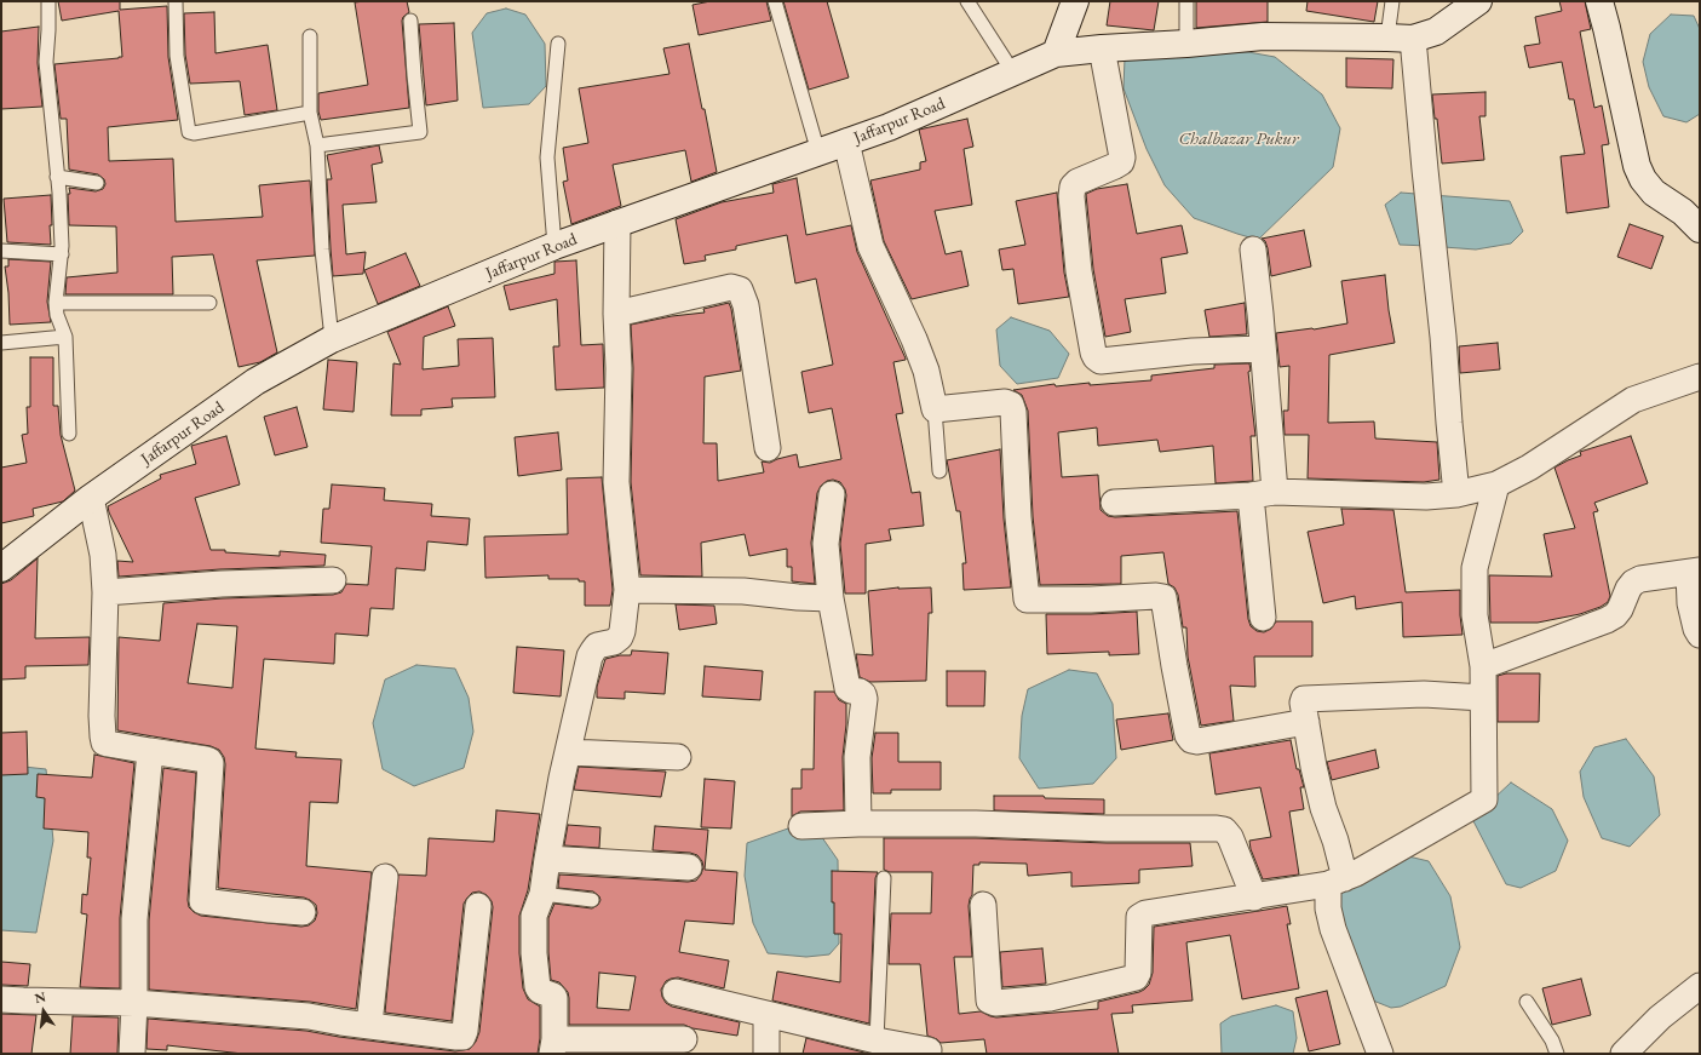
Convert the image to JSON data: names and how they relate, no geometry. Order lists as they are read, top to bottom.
{
  "streets": {
    "street": ["Jaffarpur Road"]
  },
  "water": ["Chalbazar Pukur"],
  "north": "top"
}
